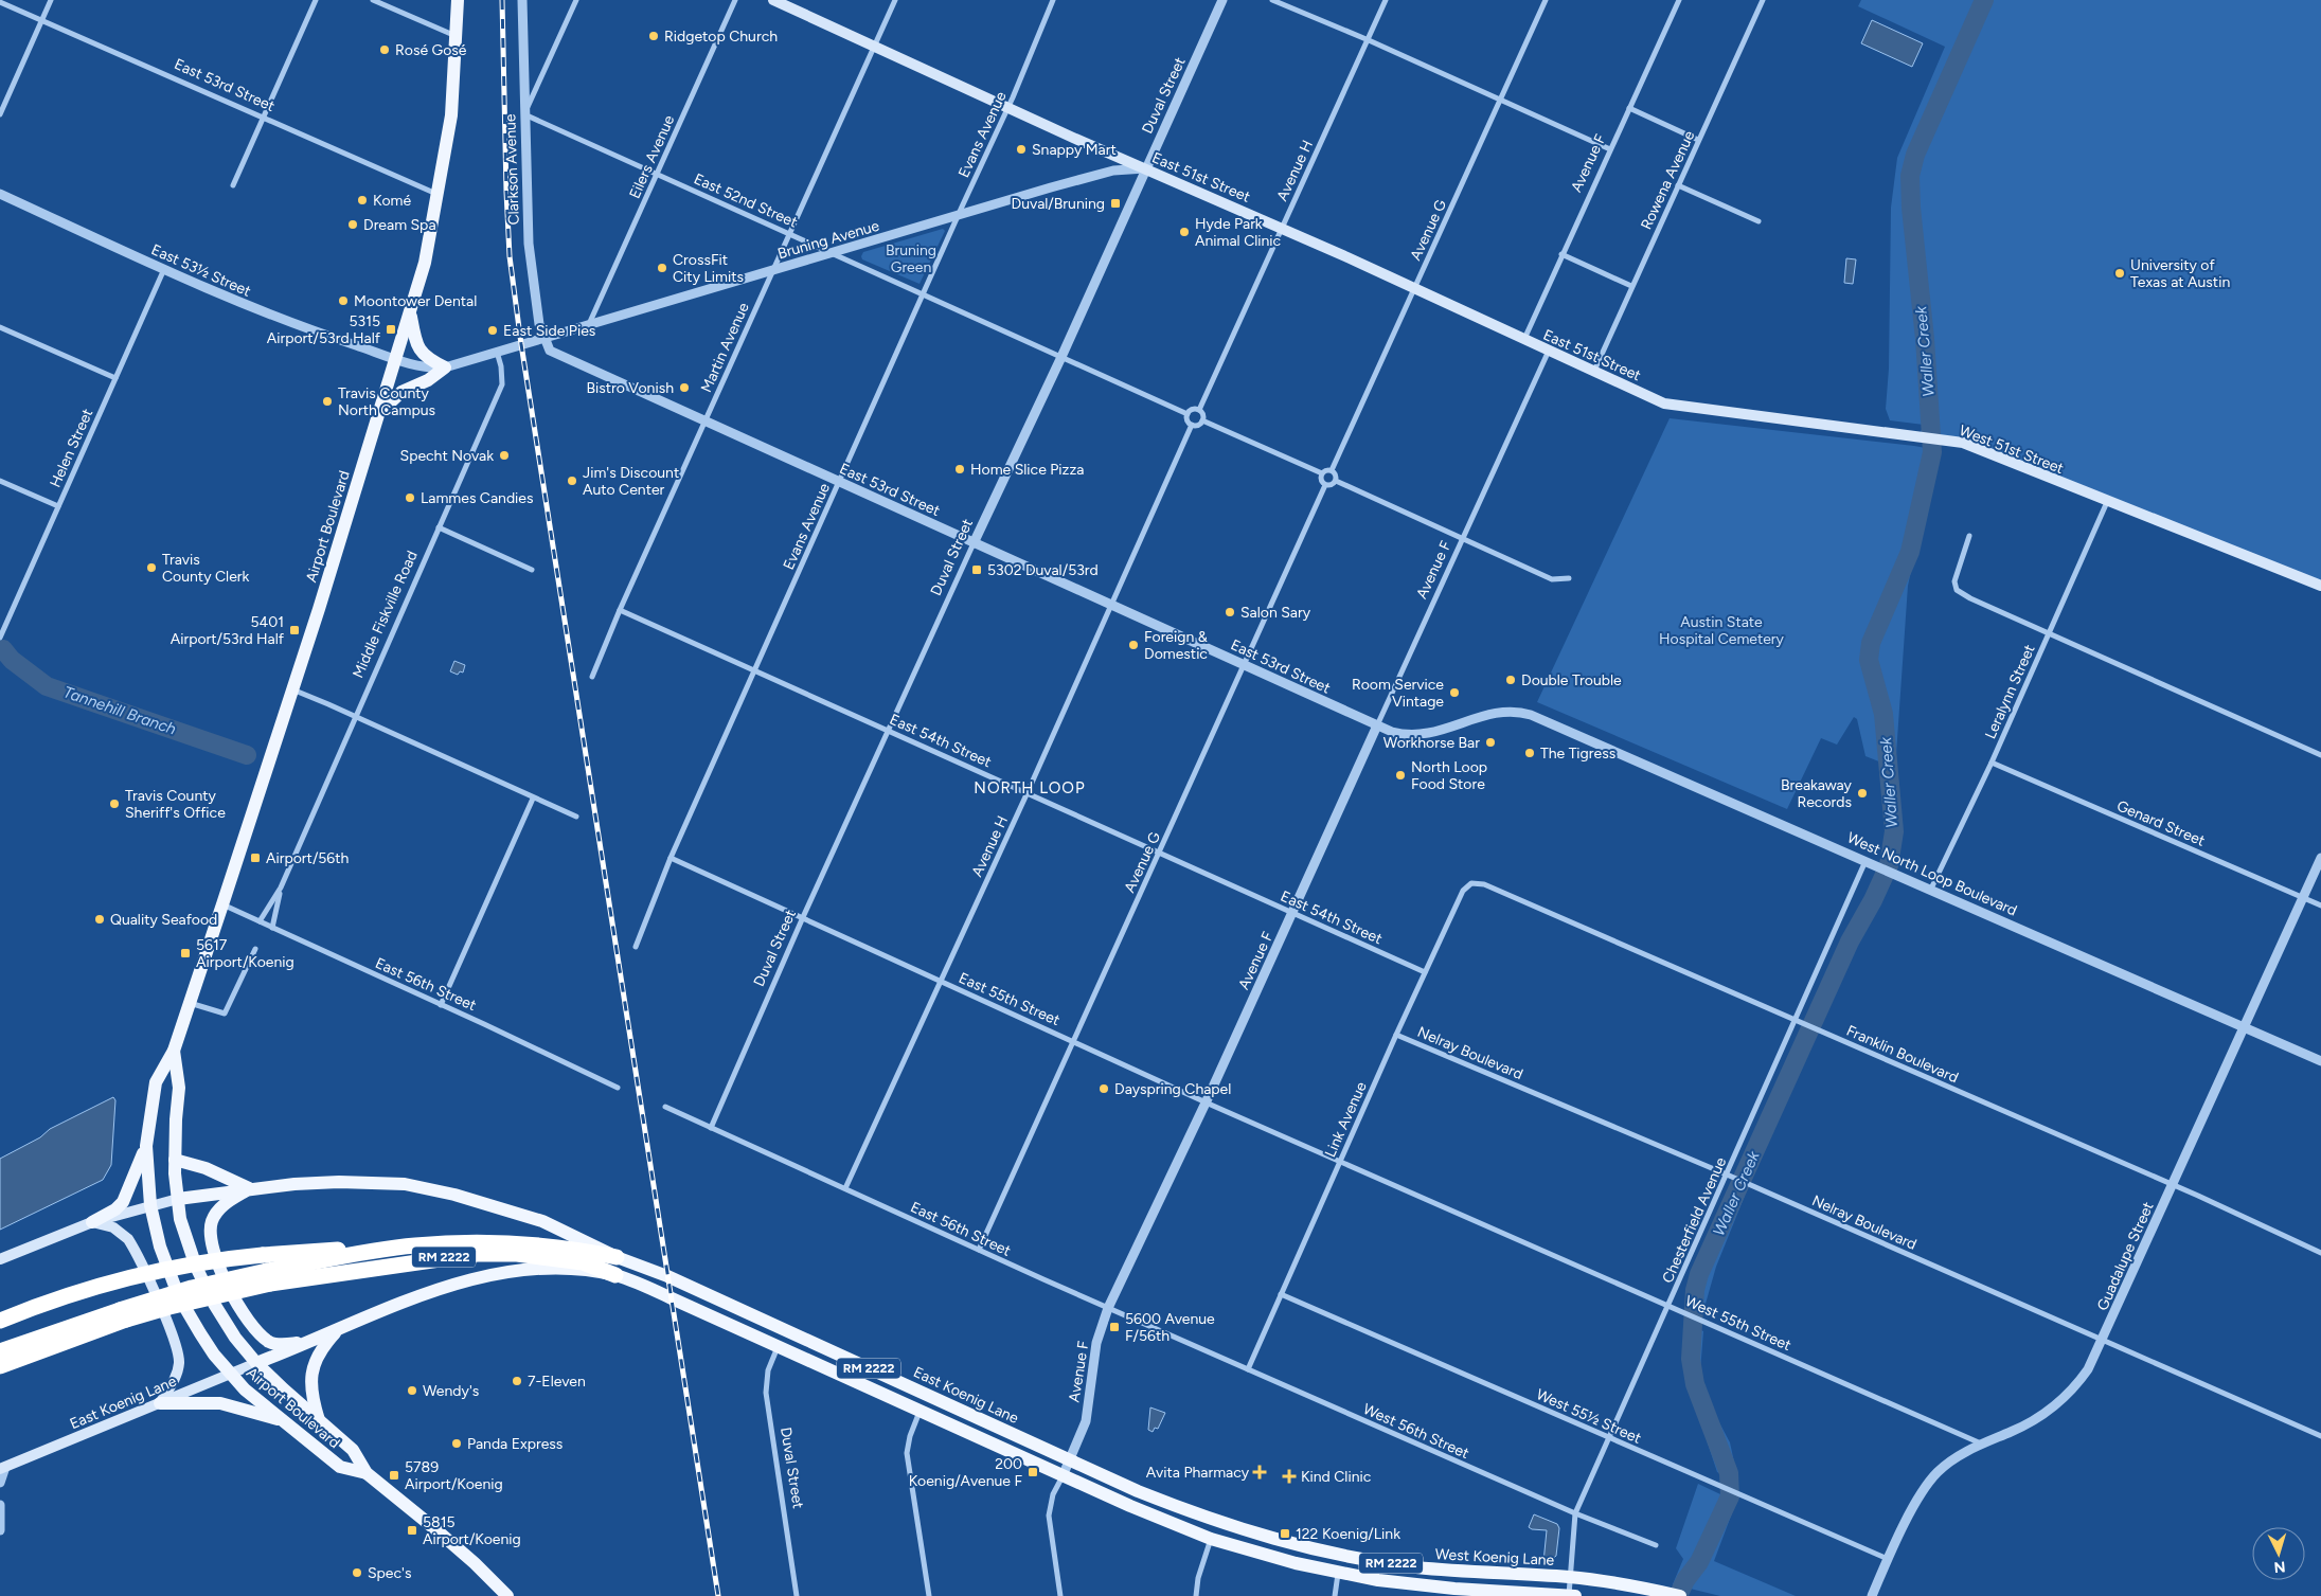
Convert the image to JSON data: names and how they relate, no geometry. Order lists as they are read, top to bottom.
{
  "streets": {
    "highway": ["RM 2222"],
    "main road": [
      "East 51st Street",
      "West 51st Street",
      "Airport Boulevard",
      "East Koenig Lane",
      "West Koenig Lane"
    ],
    "street": [
      "East 53rd Street",
      "Duval Street",
      "Evans Avenue",
      "Eilers Avenue",
      "Avenue F",
      "Clarkson Avenue",
      "Avenue H",
      "Rowena Avenue",
      "East 52nd Street",
      "Avenue G",
      "Bruning Avenue",
      "East 53½ Street",
      "Martin Avenue",
      "Helen Street",
      "Middle Fiskville Road",
      "Leralynn Street",
      "East 54th Street",
      "Genard Street",
      "West North Loop Boulevard",
      "East 56th Street",
      "East 55th Street",
      "Nelray Boulevard",
      "Franklin Boulevard",
      "Link Avenue",
      "Chesterfield Avenue",
      "Guadalupe Street",
      "West 55th Street",
      "West 55½ Street",
      "West 56th Street"
    ]
  },
  "crossings": [
    ["East 53rd Street", "Duval Street"],
    ["East 53rd Street", "Evans Avenue"],
    ["East 53rd Street", "Avenue F"],
    ["East 53rd Street", "Clarkson Avenue"],
    ["East 53rd Street", "Avenue H"],
    ["East 53rd Street", "Avenue G"],
    ["East 53rd Street", "Bruning Avenue"],
    ["East 53rd Street", "Martin Avenue"],
    ["East 53rd Street", "Airport Boulevard"],
    ["East 53rd Street", "West North Loop Boulevard"],
    ["Duval Street", "East 51st Street"],
    ["Duval Street", "East 52nd Street"],
    ["Duval Street", "Bruning Avenue"],
    ["Duval Street", "East 54th Street"],
    ["Duval Street", "East 56th Street"],
    ["Duval Street", "East 55th Street"],
    ["Duval Street", "RM 2222"],
    ["Evans Avenue", "East 51st Street"],
    ["Evans Avenue", "East 52nd Street"],
    ["Evans Avenue", "Bruning Avenue"],
    ["Evans Avenue", "East 54th Street"],
    ["Evans Avenue", "East 55th Street"],
    ["Eilers Avenue", "East 52nd Street"],
    ["Eilers Avenue", "Bruning Avenue"],
    ["Avenue F", "East 51st Street"],
    ["Avenue F", "East 54th Street"],
    ["Avenue F", "East 56th Street"],
    ["Avenue F", "East 55th Street"],
    ["Avenue F", "RM 2222"],
    ["Avenue F", "East Koenig Lane"],
    ["Clarkson Avenue", "East 52nd Street"],
    ["Clarkson Avenue", "Bruning Avenue"],
    ["Avenue H", "East 51st Street"],
    ["Avenue H", "East 52nd Street"],
    ["Avenue H", "East 54th Street"],
    ["Avenue H", "East 56th Street"],
    ["Avenue H", "East 55th Street"],
    ["East 51st Street", "Rowena Avenue"],
    ["East 51st Street", "Avenue G"],
    ["East 51st Street", "Bruning Avenue"],
    ["East 51st Street", "Martin Avenue"],
    ["East 51st Street", "West 51st Street"],
    ["East 52nd Street", "Bruning Avenue"],
    ["East 52nd Street", "Martin Avenue"],
    ["Avenue G", "East 54th Street"],
    ["Avenue G", "East 56th Street"],
    ["Avenue G", "East 55th Street"],
    ["Bruning Avenue", "Martin Avenue"],
    ["Bruning Avenue", "Middle Fiskville Road"],
    ["East 53½ Street", "Helen Street"],
    ["East 53½ Street", "Airport Boulevard"],
    ["Martin Avenue", "East 54th Street"],
    ["West 51st Street", "Leralynn Street"],
    ["Airport Boulevard", "East 56th Street"],
    ["Airport Boulevard", "East Koenig Lane"],
    ["Middle Fiskville Road", "East 56th Street"],
    ["Leralynn Street", "Genard Street"],
    ["Leralynn Street", "West North Loop Boulevard"],
    ["East 54th Street", "Link Avenue"],
    ["Genard Street", "Guadalupe Street"],
    ["West North Loop Boulevard", "Chesterfield Avenue"],
    ["West North Loop Boulevard", "Guadalupe Street"],
    ["East 56th Street", "Link Avenue"],
    ["East 56th Street", "West 56th Street"],
    ["East 55th Street", "Link Avenue"],
    ["East 55th Street", "West 55th Street"],
    ["Nelray Boulevard", "Link Avenue"],
    ["Nelray Boulevard", "Chesterfield Avenue"],
    ["Nelray Boulevard", "Guadalupe Street"],
    ["Franklin Boulevard", "Link Avenue"],
    ["Franklin Boulevard", "Chesterfield Avenue"],
    ["Franklin Boulevard", "Guadalupe Street"],
    ["Link Avenue", "West 55th Street"],
    ["Link Avenue", "West 55½ Street"],
    ["Link Avenue", "West 56th Street"],
    ["Chesterfield Avenue", "RM 2222"],
    ["Chesterfield Avenue", "West 55th Street"],
    ["Chesterfield Avenue", "West 55½ Street"],
    ["Chesterfield Avenue", "West 56th Street"],
    ["Chesterfield Avenue", "West Koenig Lane"],
    ["Guadalupe Street", "West 55th Street"],
    ["Guadalupe Street", "West 55½ Street"],
    ["RM 2222", "East Koenig Lane"],
    ["East Koenig Lane", "West Koenig Lane"]
  ],
  "districts": ["NORTH LOOP"],
  "water": ["Waller Creek", "Tannehill Branch"],
  "parks": ["Bruning Green", "Austin State Hospital Cemetery"],
  "places": {
    "other": [
      "Ridgetop Church",
      "Rosé Gosé",
      "Snappy Mart",
      "Komé",
      "Dream Spa",
      "Hyde Park Animal Clinic",
      "CrossFit City Limits",
      "University of Texas at Austin",
      "Moontower Dental",
      "East Side Pies",
      "Bistro Vonish",
      "Travis County North Campus",
      "Specht Novak",
      "Home Slice Pizza",
      "Jim's Discount Auto Center",
      "Lammes Candies",
      "Travis County Clerk",
      "Salon Sary",
      "Foreign & Domestic",
      "Double Trouble",
      "Room Service Vintage",
      "Workhorse Bar",
      "The Tigress",
      "North Loop Food Store",
      "Breakaway Records",
      "Travis County Sheriff's Office",
      "Quality Seafood",
      "Dayspring Chapel",
      "7-Eleven",
      "Wendy's",
      "Panda Express",
      "Spec's"
    ],
    "transit": [
      "Duval/Bruning",
      "5315 Airport/53rd Half",
      "5302 Duval/53rd",
      "5401 Airport/53rd Half",
      "Airport/56th",
      "5617 Airport/Koenig",
      "5600 Avenue F/56th",
      "200 Koenig/Avenue F",
      "5789 Airport/Koenig",
      "5815 Airport/Koenig",
      "122 Koenig/Link"
    ],
    "health": ["Avita Pharmacy", "Kind Clinic"]
  },
  "north": "bottom"
}
